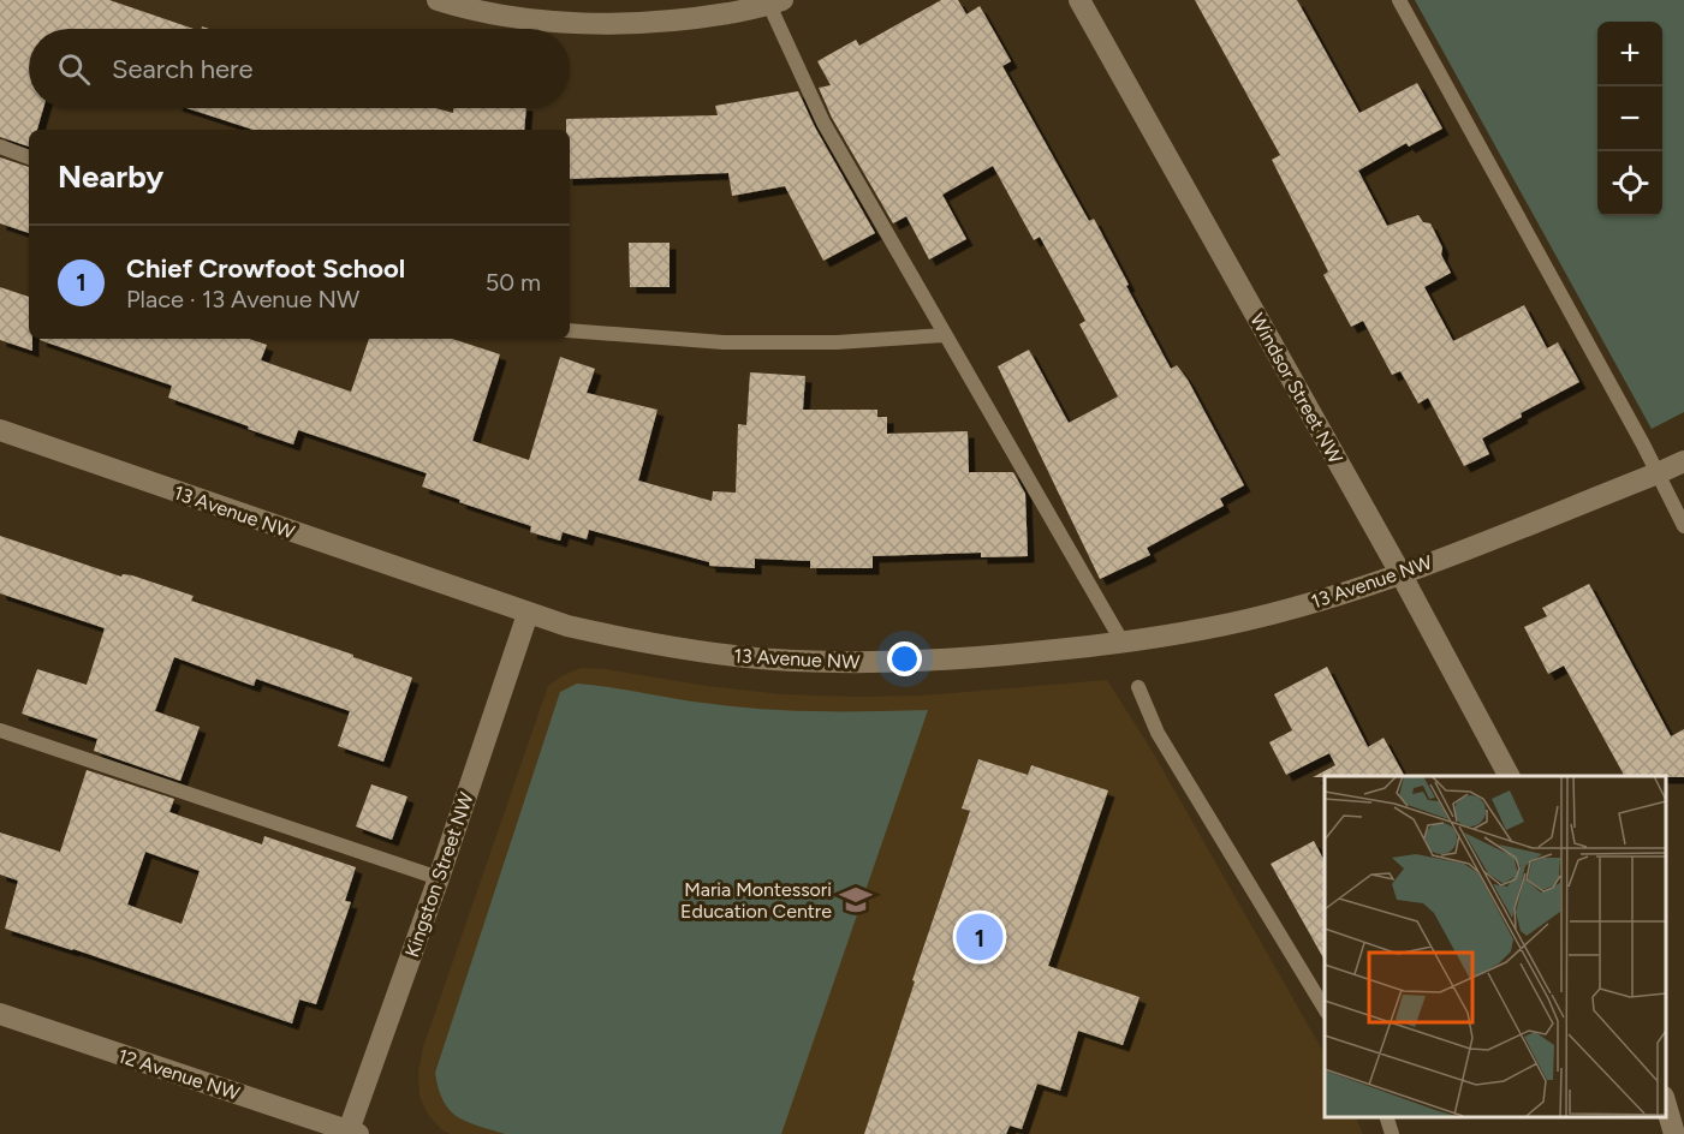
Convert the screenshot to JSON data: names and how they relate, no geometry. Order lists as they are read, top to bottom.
{
  "streets": {
    "street": [
      "Windsor Street NW",
      "13 Avenue NW",
      "Kingston Street NW",
      "12 Avenue NW"
    ]
  },
  "crossings": [
    ["Windsor Street NW", "13 Avenue NW"],
    ["13 Avenue NW", "Kingston Street NW"],
    ["Kingston Street NW", "12 Avenue NW"]
  ],
  "places": {
    "school or university": ["Maria Montessori Education Centre"]
  },
  "page": {
    "map_buttons": ["+", "−"],
    "search": "Search here",
    "heading": "Nearby",
    "list": [
      {
        "mark": "1",
        "name": "Chief Crowfoot School",
        "note": "Place · 13 Avenue NW",
        "value": "50 m"
      }
    ],
    "pins": "1"
  }
}
